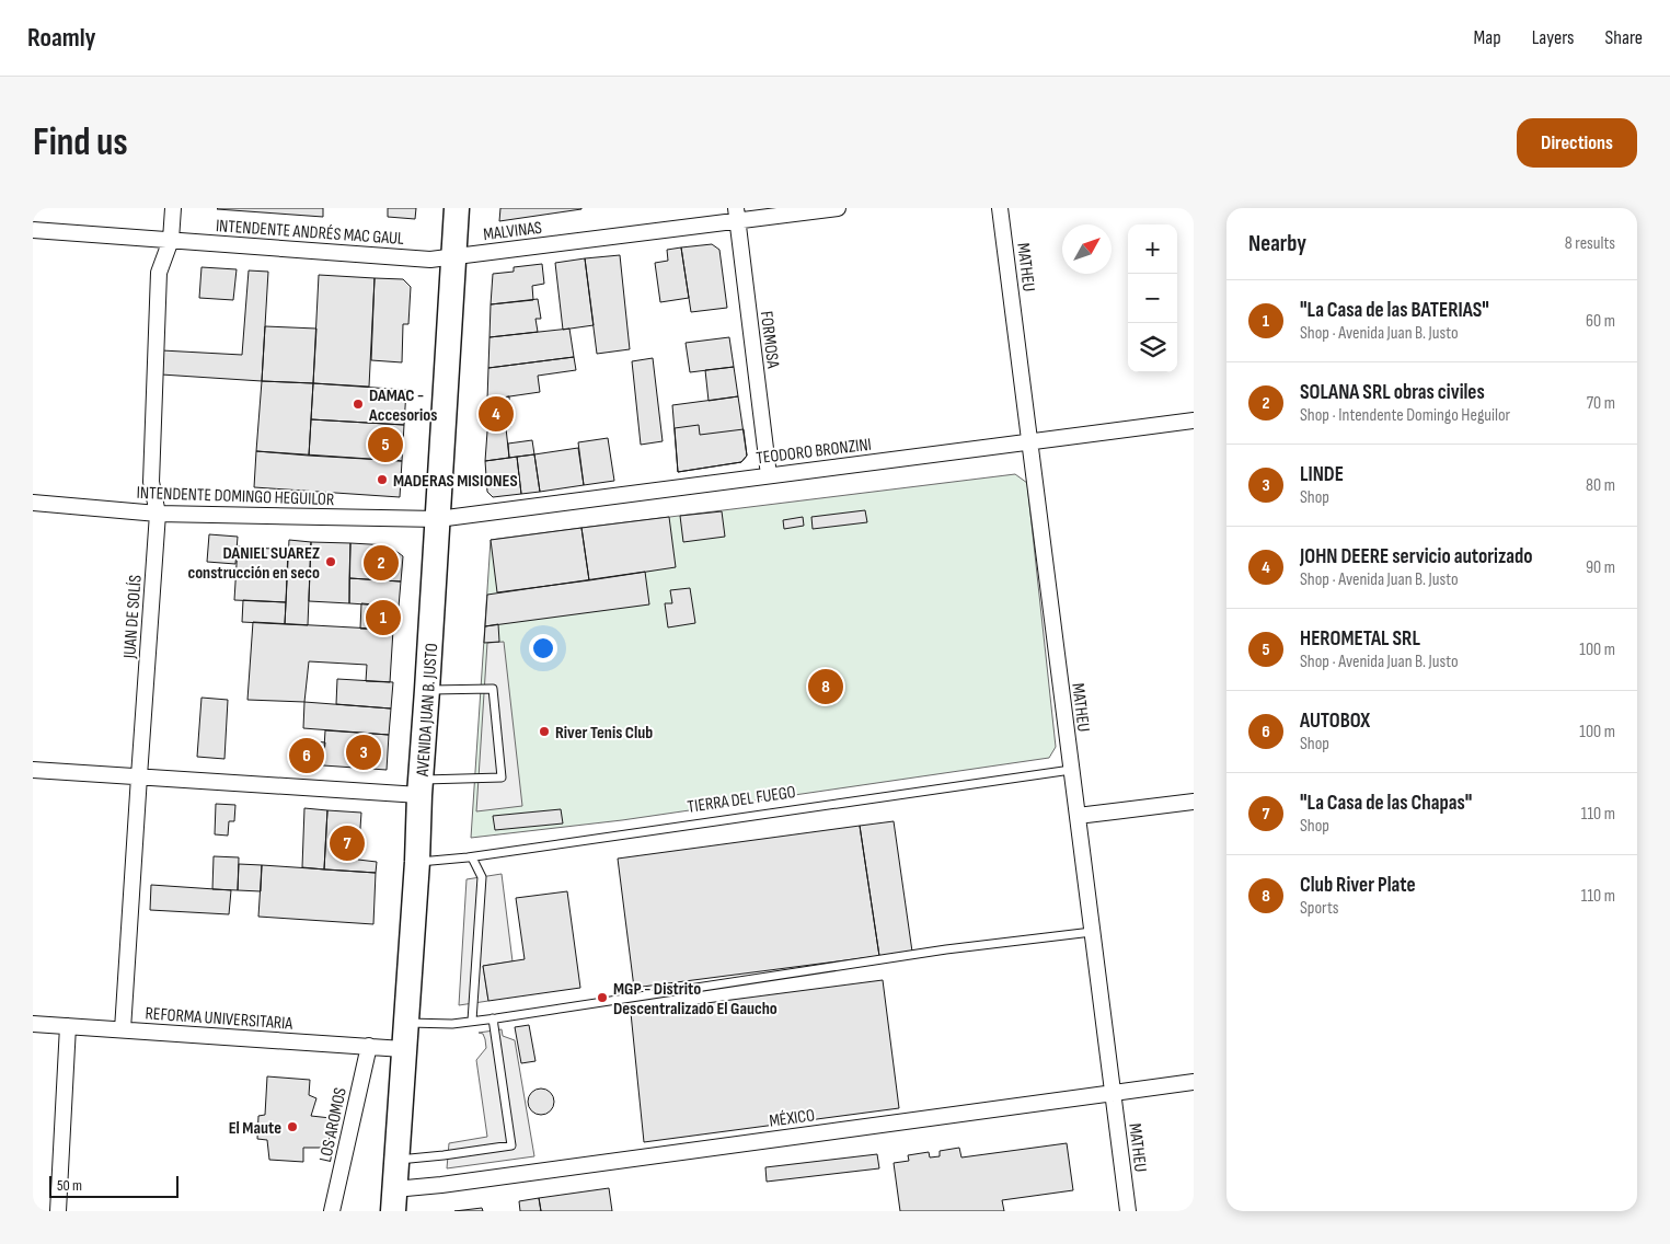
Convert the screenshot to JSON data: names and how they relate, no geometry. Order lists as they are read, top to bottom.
{
  "streets": {
    "main road": ["AVENIDA JUAN B. JUSTO"],
    "street": [
      "MALVINAS",
      "INTENDENTE ANDRÉS MAC GAUL",
      "MATHEU",
      "FORMOSA",
      "TEODORO BRONZINI",
      "INTENDENTE DOMINGO HEGUILOR",
      "JUAN DE SOLÍS",
      "REFORMA UNIVERSITARIA",
      "MÉXICO",
      "LOS AROMOS"
    ],
    "lane": ["TIERRA DEL FUEGO"]
  },
  "crossings": [
    ["MALVINAS", "INTENDENTE ANDRÉS MAC GAUL"],
    ["MALVINAS", "FORMOSA"],
    ["MALVINAS", "AVENIDA JUAN B. JUSTO"],
    ["INTENDENTE ANDRÉS MAC GAUL", "JUAN DE SOLÍS"],
    ["INTENDENTE ANDRÉS MAC GAUL", "AVENIDA JUAN B. JUSTO"],
    ["MATHEU", "TEODORO BRONZINI"],
    ["MATHEU", "TIERRA DEL FUEGO"],
    ["MATHEU", "MÉXICO"],
    ["FORMOSA", "TEODORO BRONZINI"],
    ["TEODORO BRONZINI", "INTENDENTE DOMINGO HEGUILOR"],
    ["TEODORO BRONZINI", "AVENIDA JUAN B. JUSTO"],
    ["INTENDENTE DOMINGO HEGUILOR", "JUAN DE SOLÍS"],
    ["INTENDENTE DOMINGO HEGUILOR", "AVENIDA JUAN B. JUSTO"],
    ["JUAN DE SOLÍS", "REFORMA UNIVERSITARIA"],
    ["AVENIDA JUAN B. JUSTO", "TIERRA DEL FUEGO"],
    ["AVENIDA JUAN B. JUSTO", "REFORMA UNIVERSITARIA"],
    ["AVENIDA JUAN B. JUSTO", "MÉXICO"],
    ["REFORMA UNIVERSITARIA", "LOS AROMOS"]
  ],
  "places": [
    "DAMAC - Accesorios",
    "MADERAS MISIONES",
    "DANIEL SUAREZ construcción en seco",
    "River Tenis Club",
    "MGP - Distrito Descentralizado El Gaucho",
    "El Maute"
  ],
  "scale_bar": "50 m",
  "north": "top right",
  "page": {
    "header": "Roamly",
    "nav": ["Map", "Layers", "Share"],
    "buttons": "Directions",
    "title": "Find us",
    "heading": ["Nearby", "8 results"],
    "map_buttons": ["+", "−"],
    "list": [
      {
        "mark": "1",
        "name": "\"La Casa de las BATERIAS\"",
        "note": "Shop · Avenida Juan B. Justo",
        "value": "60 m"
      },
      {
        "mark": "2",
        "name": "SOLANA SRL obras civiles",
        "note": "Shop · Intendente Domingo Heguilor",
        "value": "70 m"
      },
      {
        "mark": "3",
        "name": "LINDE",
        "note": "Shop",
        "value": "80 m"
      },
      {
        "mark": "4",
        "name": "JOHN DEERE servicio autorizado",
        "note": "Shop · Avenida Juan B. Justo",
        "value": "90 m"
      },
      {
        "mark": "5",
        "name": "HEROMETAL SRL",
        "note": "Shop · Avenida Juan B. Justo",
        "value": "100 m"
      },
      {
        "mark": "6",
        "name": "AUTOBOX",
        "note": "Shop",
        "value": "100 m"
      },
      {
        "mark": "7",
        "name": "\"La Casa de las Chapas\"",
        "note": "Shop",
        "value": "110 m"
      },
      {
        "mark": "8",
        "name": "Club River Plate",
        "note": "Sports",
        "value": "110 m"
      }
    ],
    "pins": [
      "4",
      "5",
      "2",
      "1",
      "8",
      "3",
      "6",
      "7"
    ],
    "scale": "50 m"
  }
}
